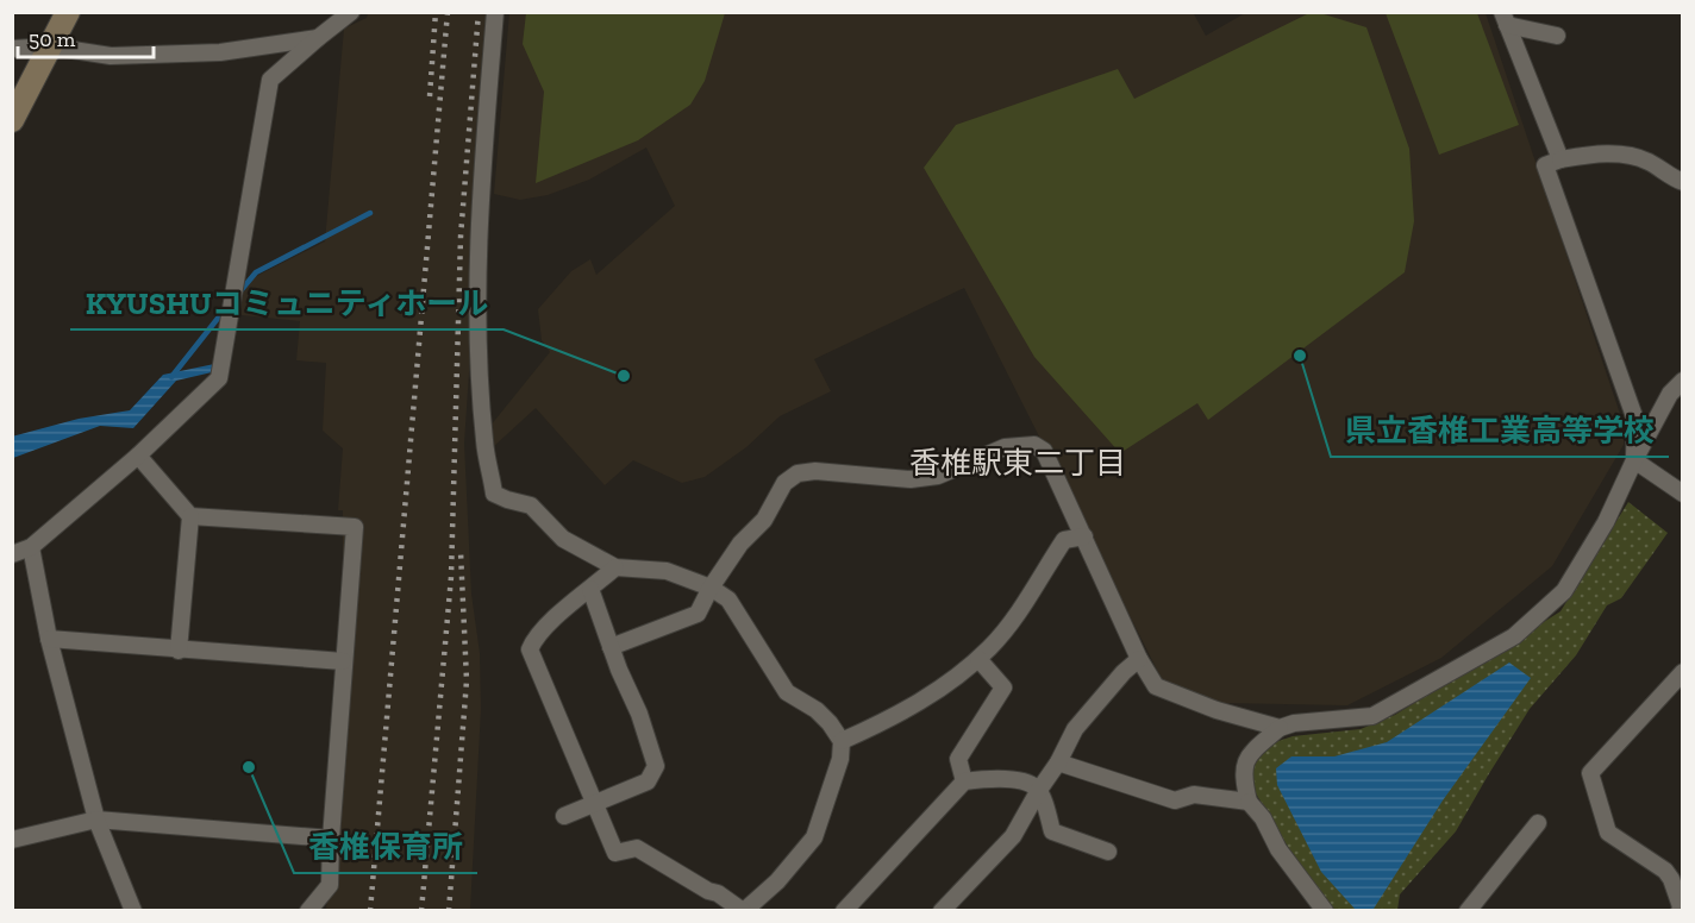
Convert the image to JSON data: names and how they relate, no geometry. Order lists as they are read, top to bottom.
{
  "districts": ["香椎駅東二丁目"],
  "places": ["県立香椎工業高等学校", "KYUSHUコミュニティホール", "香椎保育所"],
  "scale_bar": "50 m"
}
